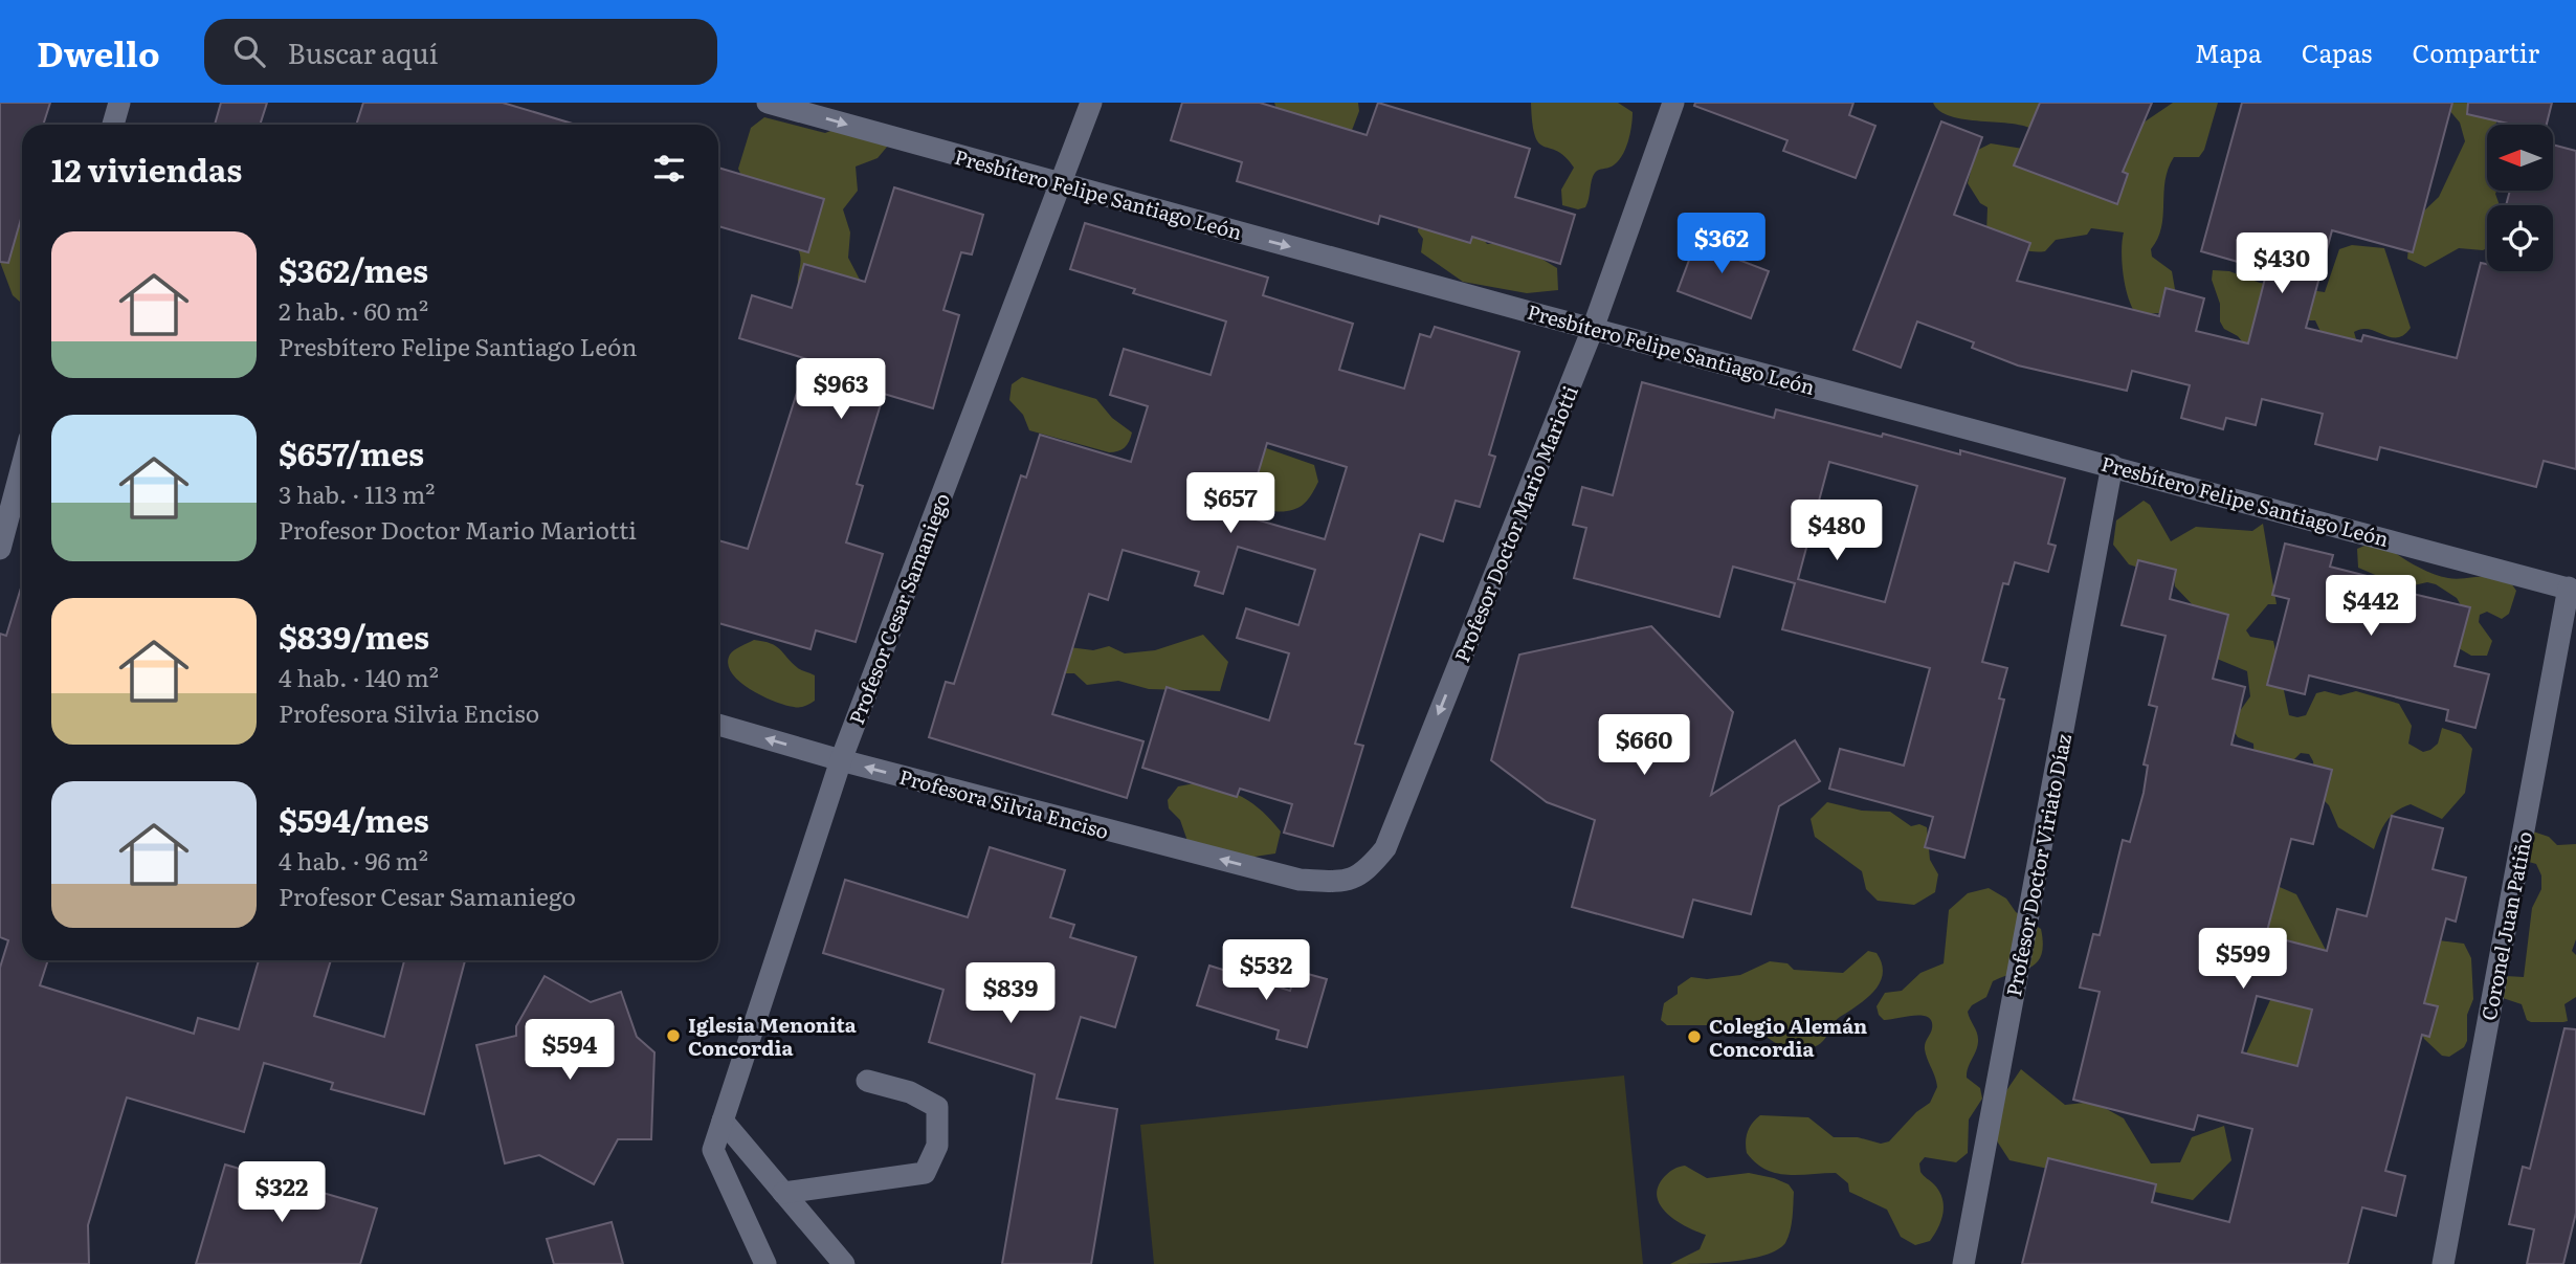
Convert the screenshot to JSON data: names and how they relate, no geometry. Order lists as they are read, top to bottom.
{
  "streets": {
    "street": [
      "Presbítero Felipe Santiago León",
      "Profesor Doctor Mario Mariotti",
      "Profesor Cesar Samaniego",
      "Profesora Silvia Enciso",
      "Profesor Doctor Viriato Díaz",
      "Coronel Juan Patiño"
    ]
  },
  "crossings": [
    ["Presbítero Felipe Santiago León", "Profesor Doctor Mario Mariotti"],
    ["Presbítero Felipe Santiago León", "Profesor Cesar Samaniego"],
    ["Presbítero Felipe Santiago León", "Profesor Doctor Viriato Díaz"],
    ["Presbítero Felipe Santiago León", "Coronel Juan Patiño"],
    ["Profesor Doctor Mario Mariotti", "Profesora Silvia Enciso"],
    ["Profesor Cesar Samaniego", "Profesora Silvia Enciso"]
  ],
  "one_way": ["Presbítero Felipe Santiago León", "Profesor Doctor Mario Mariotti", "Profesora Silvia Enciso"],
  "places": ["Iglesia Menonita Concordia", "Colegio Alemán Concordia"],
  "north": "left",
  "page": {
    "header": "Dwello",
    "search": "Buscar aquí",
    "nav": ["Mapa", "Capas", "Compartir"],
    "heading": "12 viviendas",
    "price": [
      "$362",
      "$430",
      "$963",
      "$657",
      "$480",
      "$442",
      "$660",
      "$599",
      "$532",
      "$839",
      "$594",
      "$322"
    ],
    "list": [
      {
        "name": "$362/mes",
        "note": "2 hab. · 60 m² · Presbítero Felipe Santiago León"
      },
      {
        "name": "$657/mes",
        "note": "3 hab. · 113 m² · Profesor Doctor Mario Mariotti"
      },
      {
        "name": "$839/mes",
        "note": "4 hab. · 140 m² · Profesora Silvia Enciso"
      },
      {
        "name": "$594/mes",
        "note": "4 hab. · 96 m² · Profesor Cesar Samaniego"
      }
    ]
  }
}
